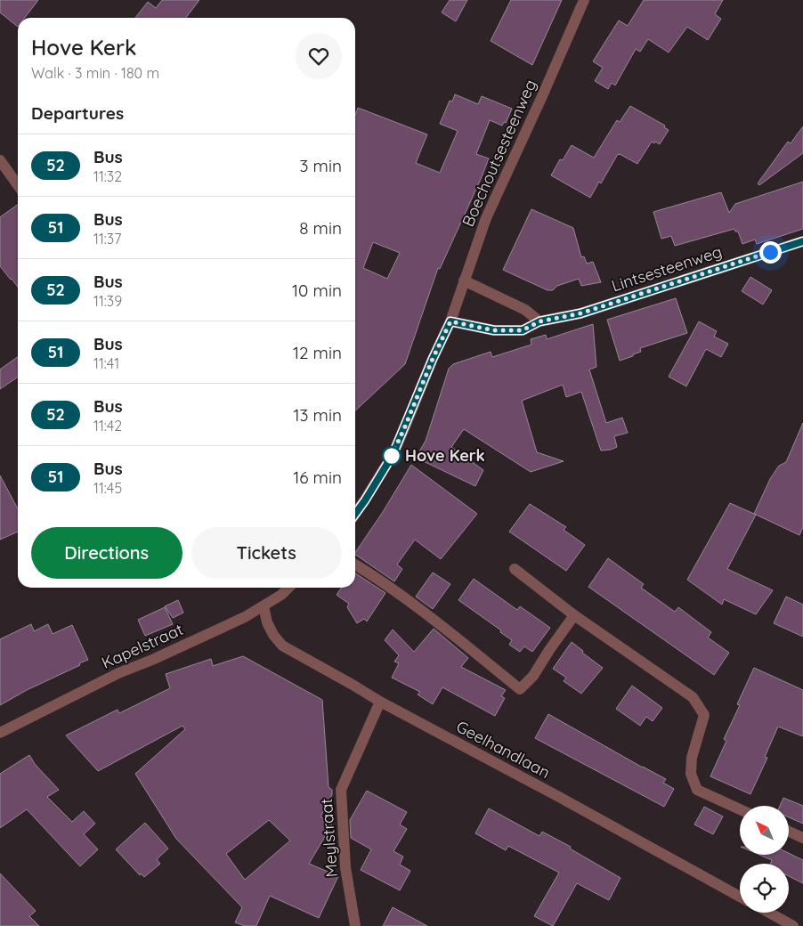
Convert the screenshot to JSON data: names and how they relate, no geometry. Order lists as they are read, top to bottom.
{
  "streets": {
    "street": [
      "Boechoutsesteenweg",
      "Lintsesteenweg",
      "Kapelstraat",
      "Geelhandlaan",
      "Meylstraat"
    ]
  },
  "crossings": [
    ["Boechoutsesteenweg", "Lintsesteenweg"],
    ["Kapelstraat", "Geelhandlaan"],
    ["Geelhandlaan", "Meylstraat"]
  ],
  "places": ["Hove Kerk"],
  "lines": ["bus line 52"],
  "north": "top left",
  "page": {
    "heading": [
      ["Hove Kerk", "Walk · 3 min · 180 m"],
      "Departures"
    ],
    "list": [
      {
        "mark": "52",
        "name": "Bus",
        "note": "11:32",
        "value": "3 min"
      },
      {
        "mark": "51",
        "name": "Bus",
        "note": "11:37",
        "value": "8 min"
      },
      {
        "mark": "52",
        "name": "Bus",
        "note": "11:39",
        "value": "10 min"
      },
      {
        "mark": "51",
        "name": "Bus",
        "note": "11:41",
        "value": "12 min"
      },
      {
        "mark": "52",
        "name": "Bus",
        "note": "11:42",
        "value": "13 min"
      },
      {
        "mark": "51",
        "name": "Bus",
        "note": "11:45",
        "value": "16 min"
      }
    ],
    "buttons": ["Directions", "Tickets"]
  }
}
